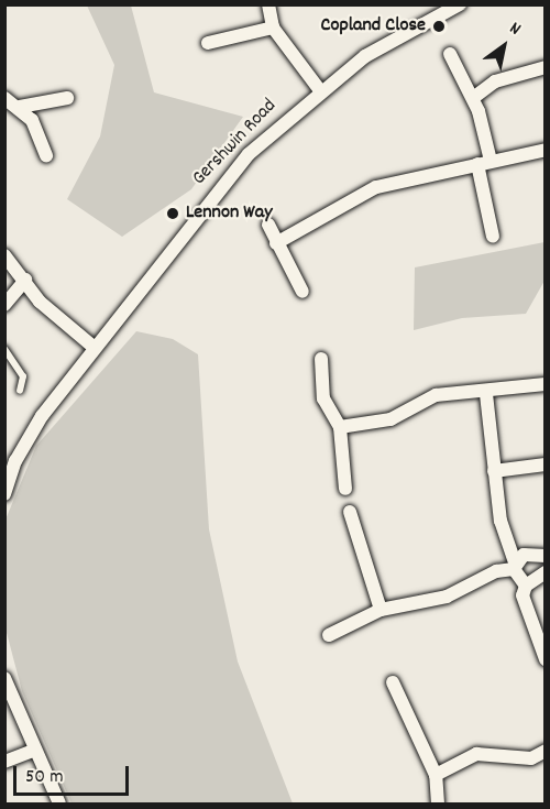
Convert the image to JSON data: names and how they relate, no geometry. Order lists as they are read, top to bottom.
{
  "streets": {
    "street": ["Gershwin Road"]
  },
  "places": ["Copland Close", "Lennon Way"],
  "scale_bar": "50 m",
  "north": "top right"
}
